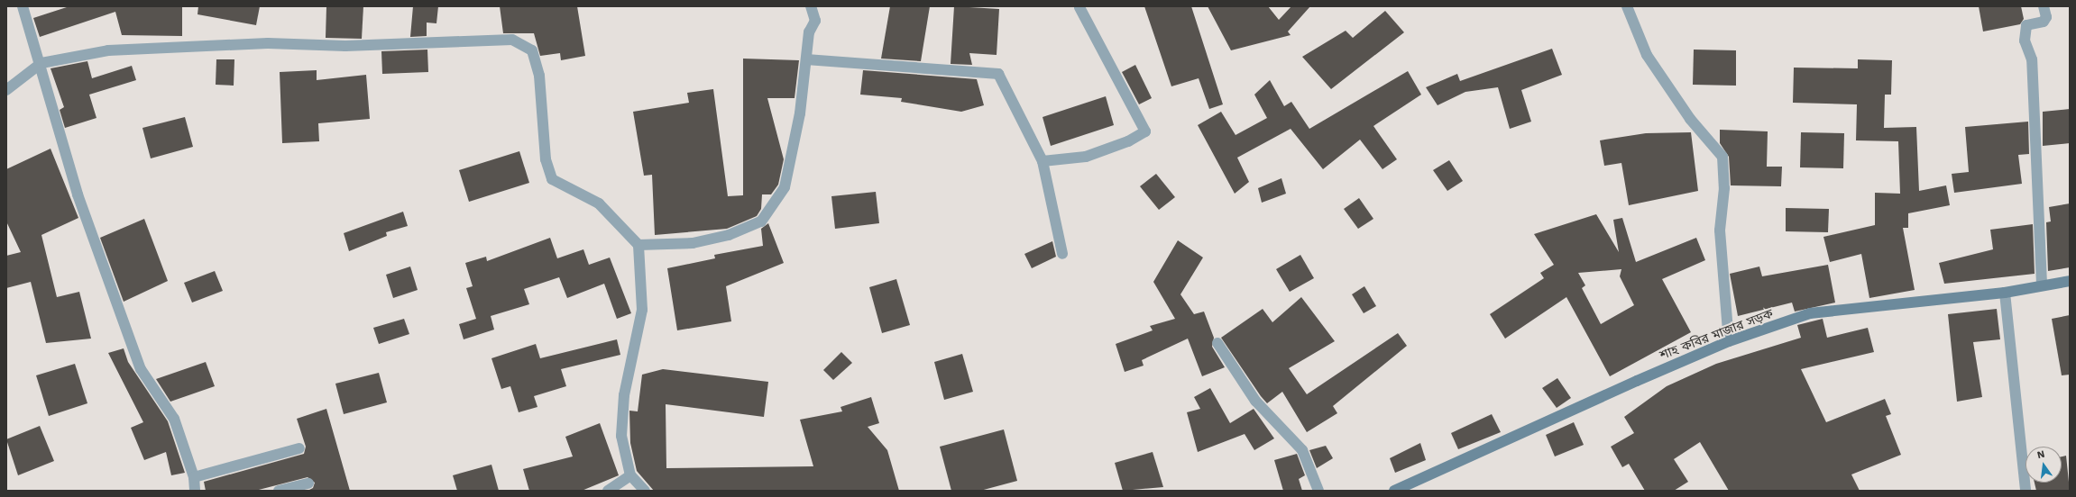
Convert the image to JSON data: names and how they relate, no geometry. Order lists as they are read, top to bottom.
{
  "streets": {
    "street": ["শাহ কবির মাজার সড়ক"]
  },
  "north": "top"
}
